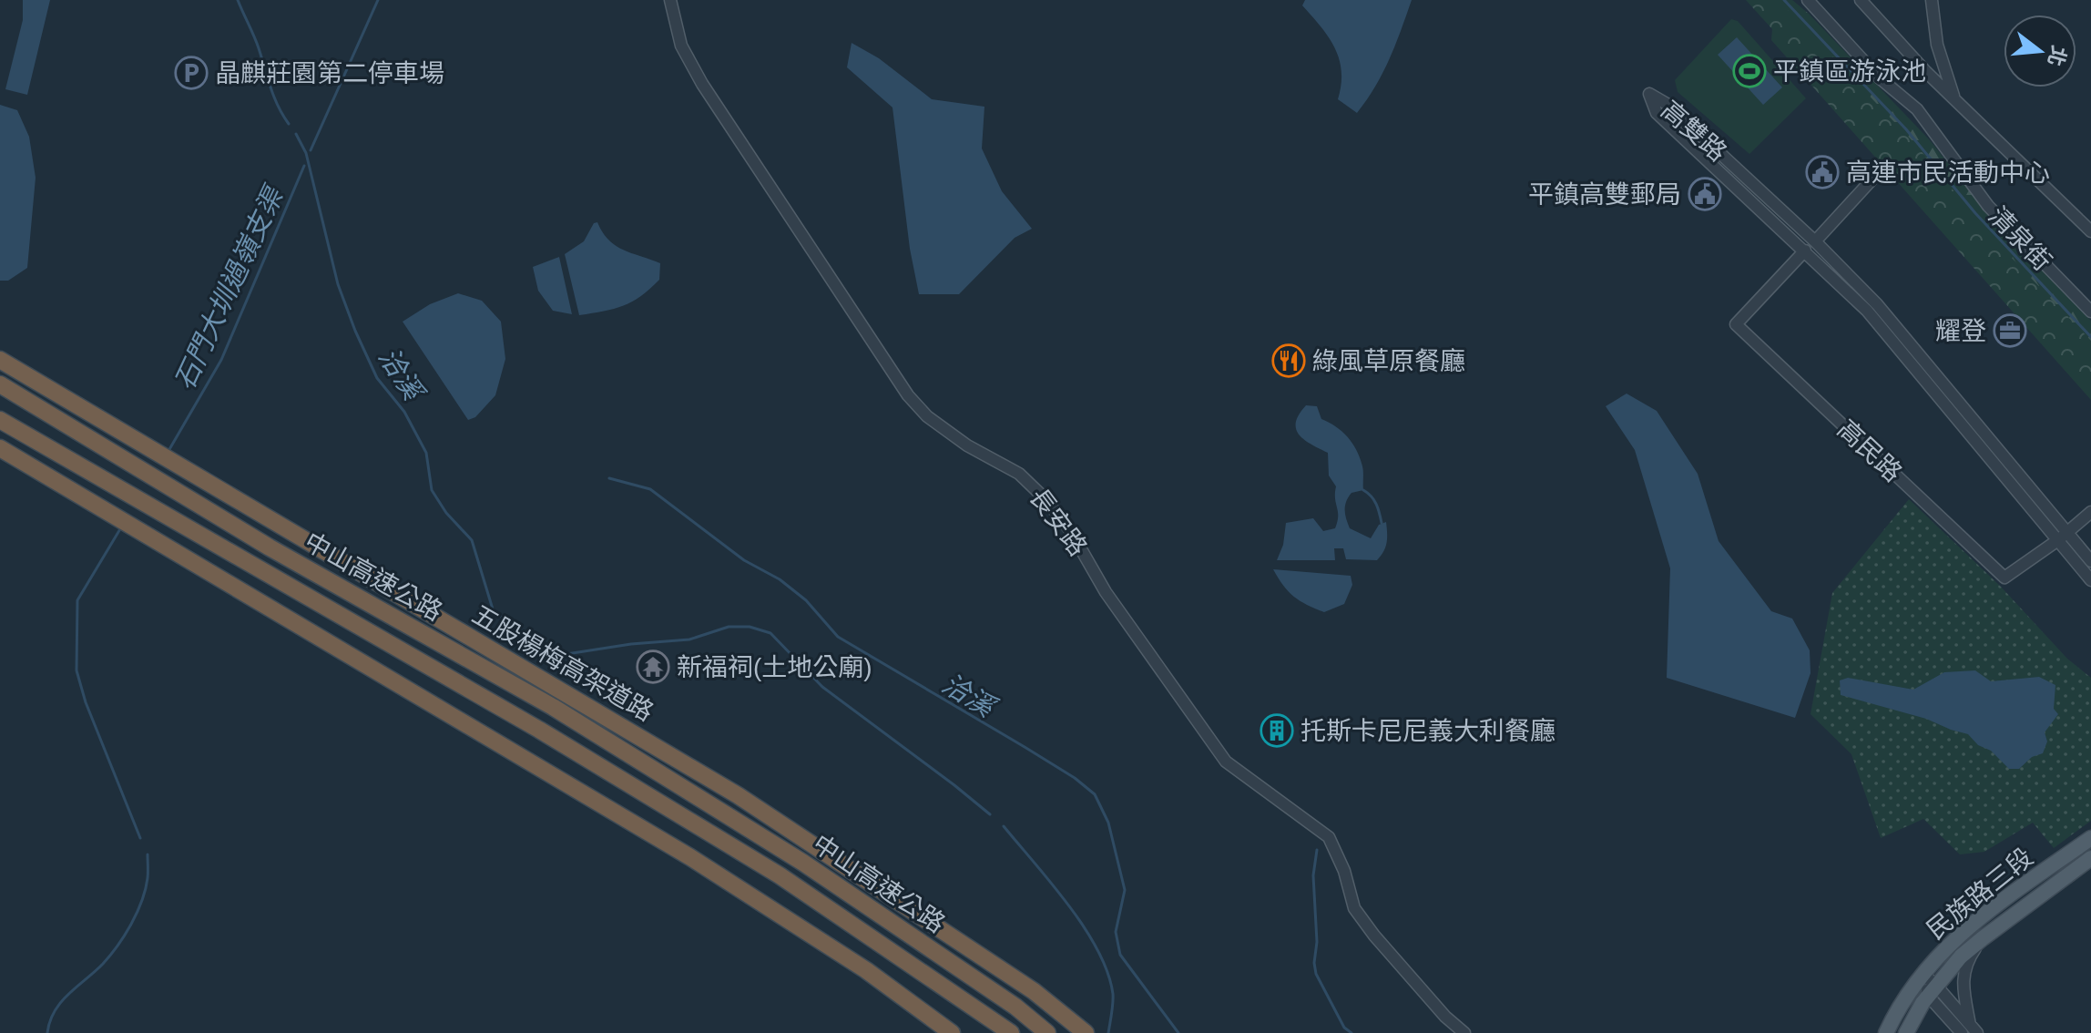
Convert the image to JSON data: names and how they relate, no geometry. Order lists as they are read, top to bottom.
{
  "streets": {
    "highway": ["中山高速公路", "五股楊梅高架道路"],
    "main road": ["民族路三段"],
    "street": [
      "高雙路",
      "清泉街",
      "高民路",
      "長安路"
    ]
  },
  "crossings": [
    ["高雙路", "高民路"]
  ],
  "water": ["石門大圳過嶺支渠", "洽溪"],
  "places": {
    "sports": ["平鎮區游泳池"],
    "parking": ["晶麒莊園第二停車場"],
    "public building": ["高連市民活動中心", "平鎮高雙郵局"],
    "office": ["耀登"],
    "restaurant": ["綠風草原餐廳"],
    "temple": ["新福祠(土地公廟)"],
    "building": ["托斯卡尼尼義大利餐廳"]
  },
  "north": "right"
}
